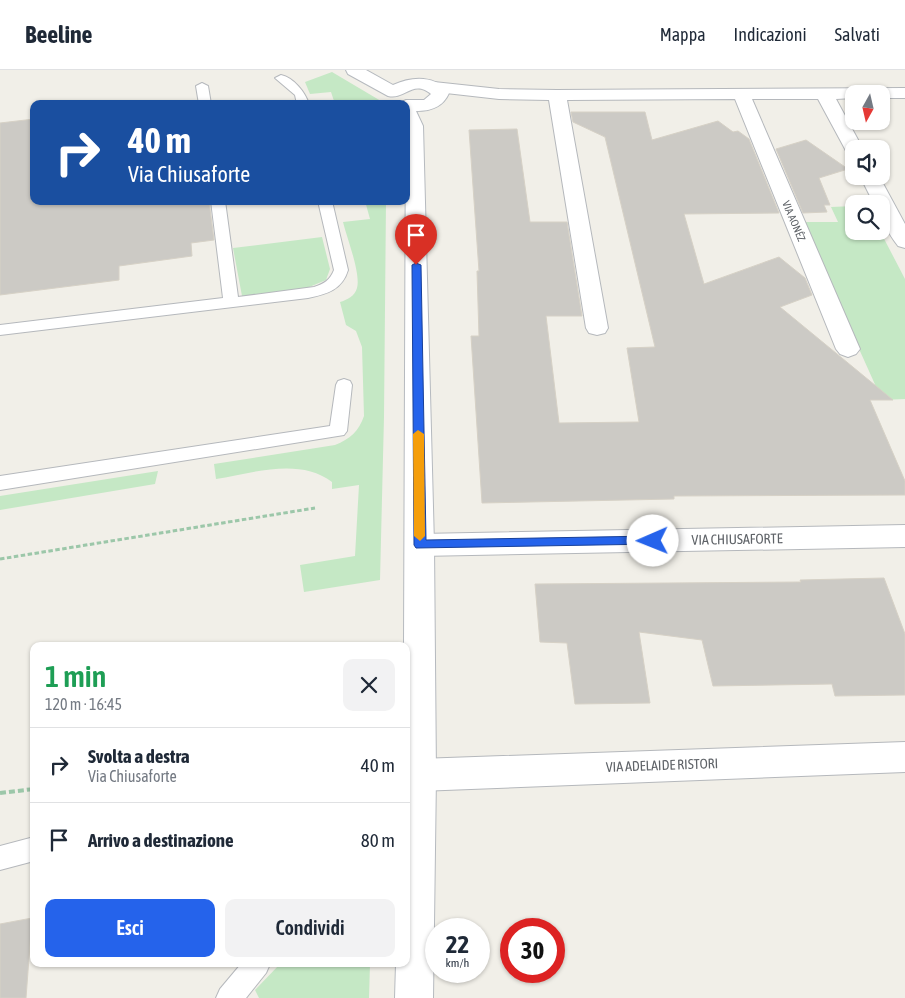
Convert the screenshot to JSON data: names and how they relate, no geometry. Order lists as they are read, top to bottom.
{
  "streets": {
    "street": ["VIA AONÊZ", "VIA CHIUSAFORTE", "VIA ADELAIDE RISTORI"]
  },
  "north": "bottom",
  "page": {
    "header": "Beeline",
    "nav": ["Mappa", "Indicazioni", "Salvati"],
    "turn": ["40 m", "Via Chiusaforte"],
    "heading": ["1 min", "120 m · 16:45"],
    "list": [
      {
        "name": "Svolta a destra",
        "note": "Via Chiusaforte",
        "value": "40 m"
      },
      {
        "name": "Arrivo a destinazione",
        "value": "80 m"
      }
    ],
    "buttons": ["Esci", "Condividi"],
    "speed": "22 km/h",
    "limit": "30"
  }
}
